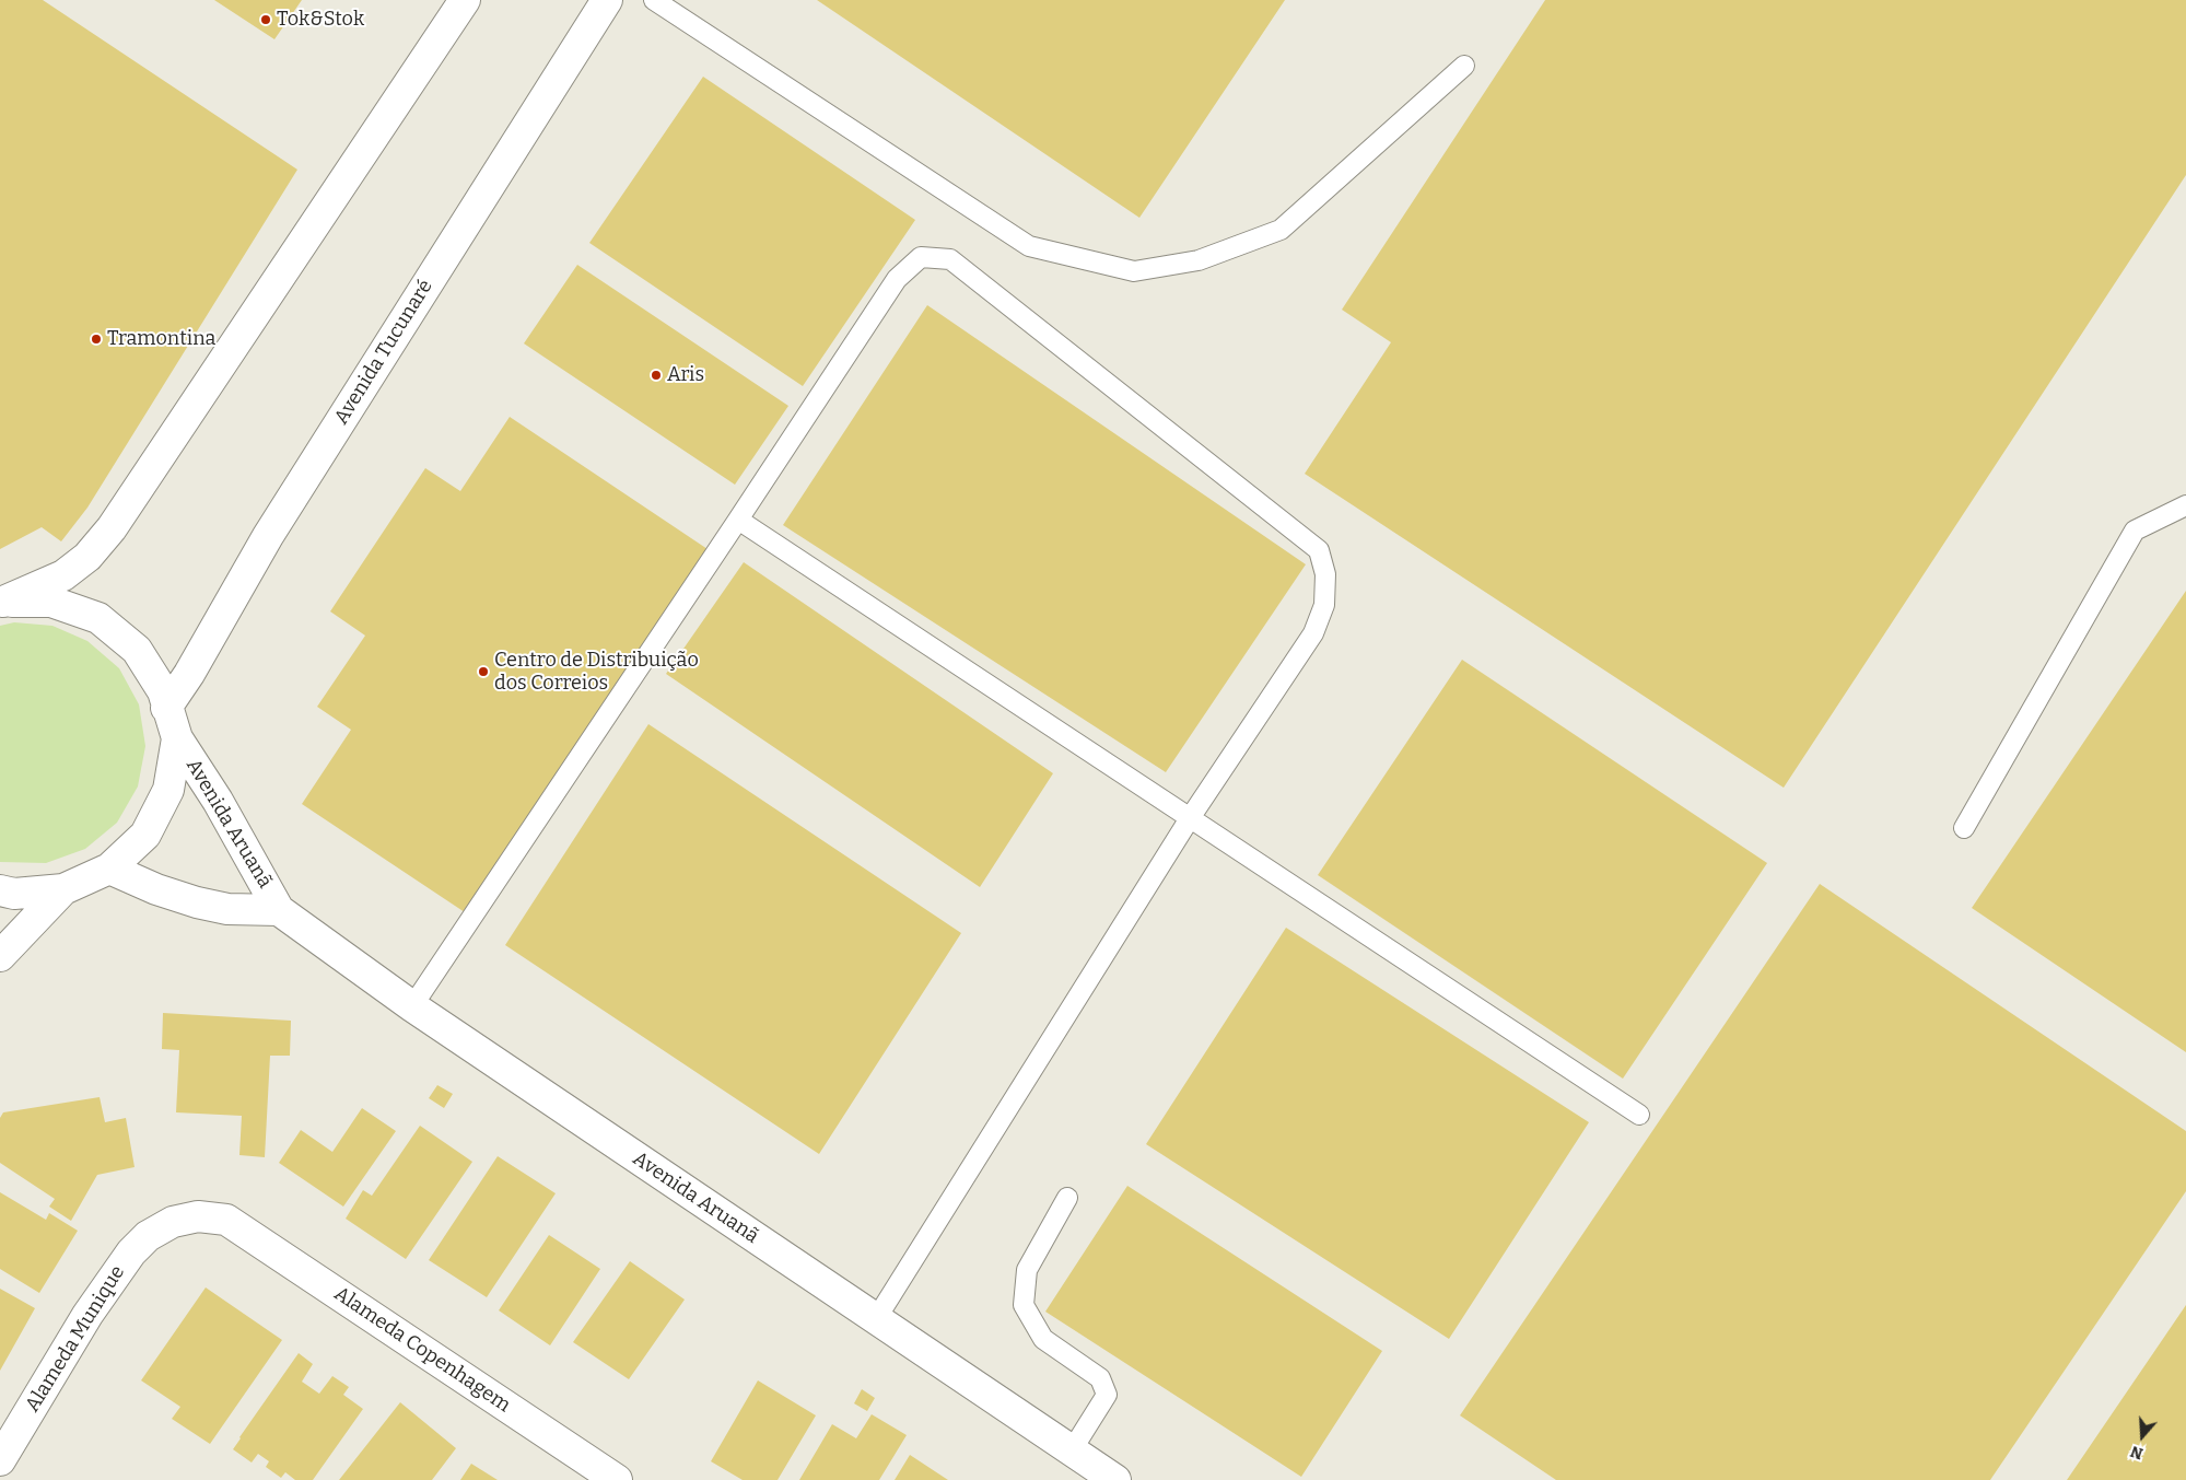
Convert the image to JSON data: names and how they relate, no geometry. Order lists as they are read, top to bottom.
{
  "streets": {
    "street": [
      "Avenida Tucunaré",
      "Avenida Aruanã",
      "Alameda Munique",
      "Alameda Copenhagem"
    ]
  },
  "crossings": [
    ["Avenida Tucunaré", "Avenida Aruanã"],
    ["Alameda Munique", "Alameda Copenhagem"]
  ],
  "places": [
    "Tok&Stok",
    "Tramontina",
    "Aris",
    "Centro de Distribuição dos Correios"
  ],
  "north": "bottom"
}
